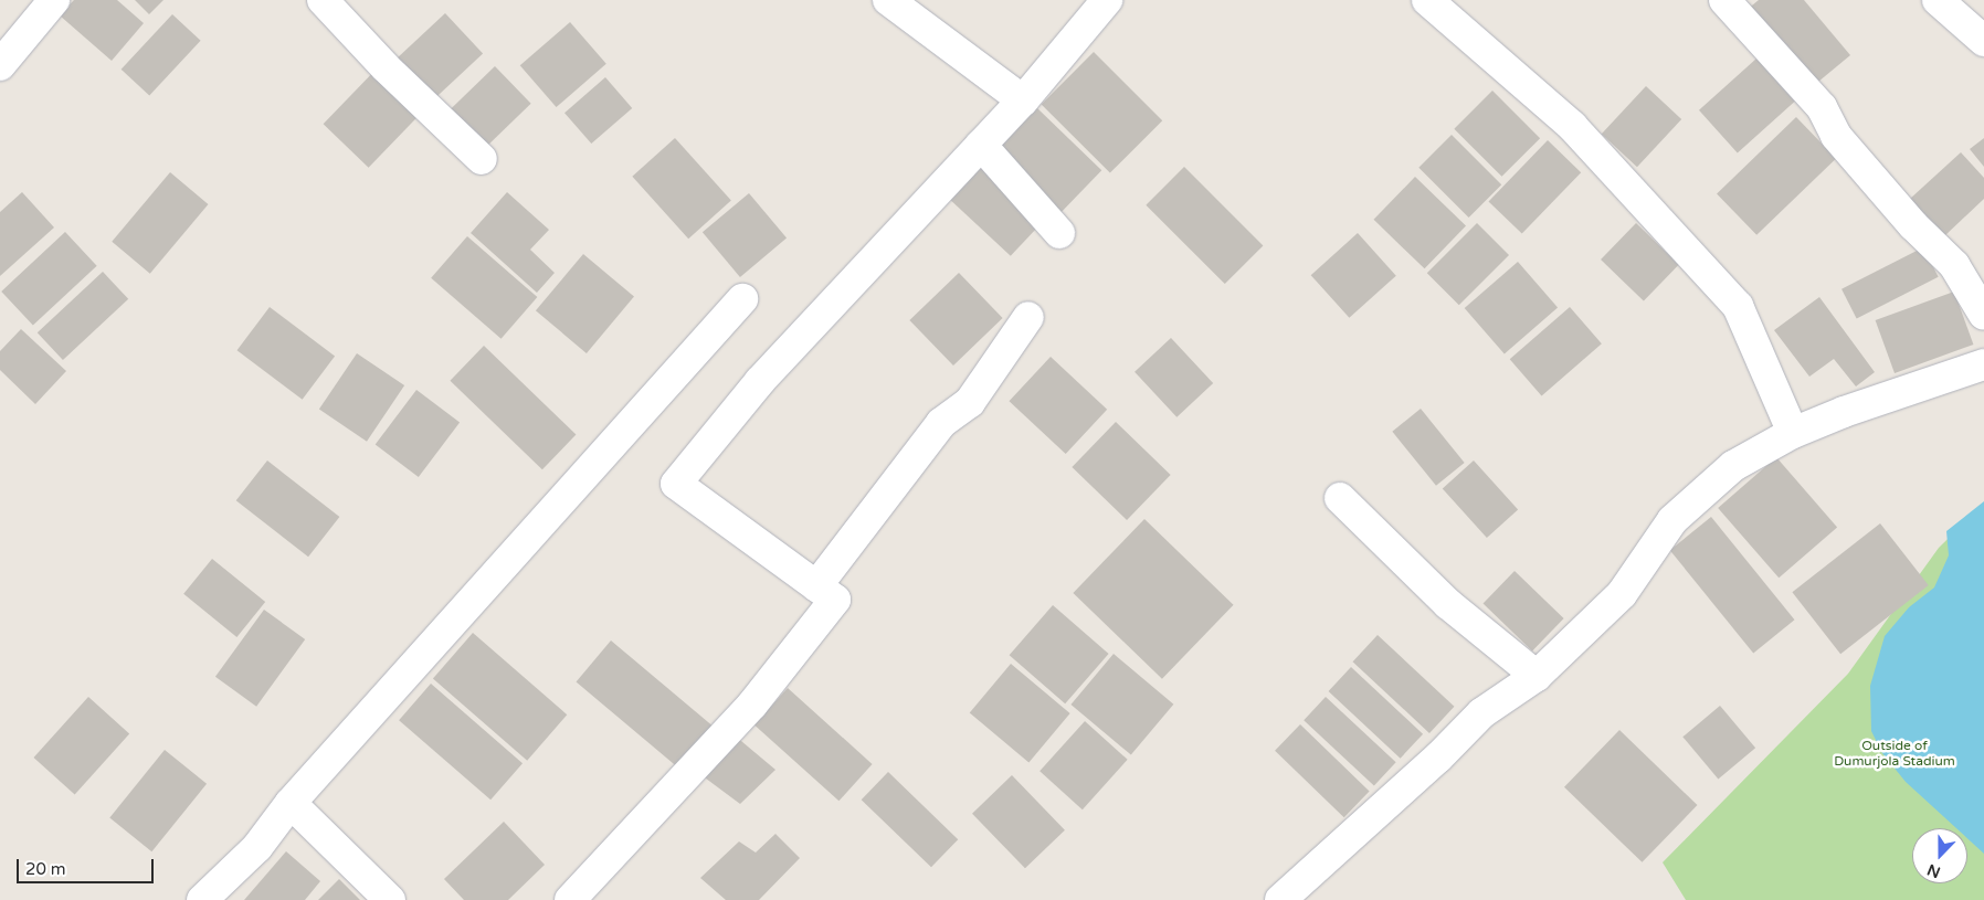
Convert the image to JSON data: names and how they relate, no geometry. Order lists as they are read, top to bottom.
{
  "parks": ["Outside of Dumurjola Stadium"],
  "scale_bar": "20 m",
  "north": "bottom"
}
